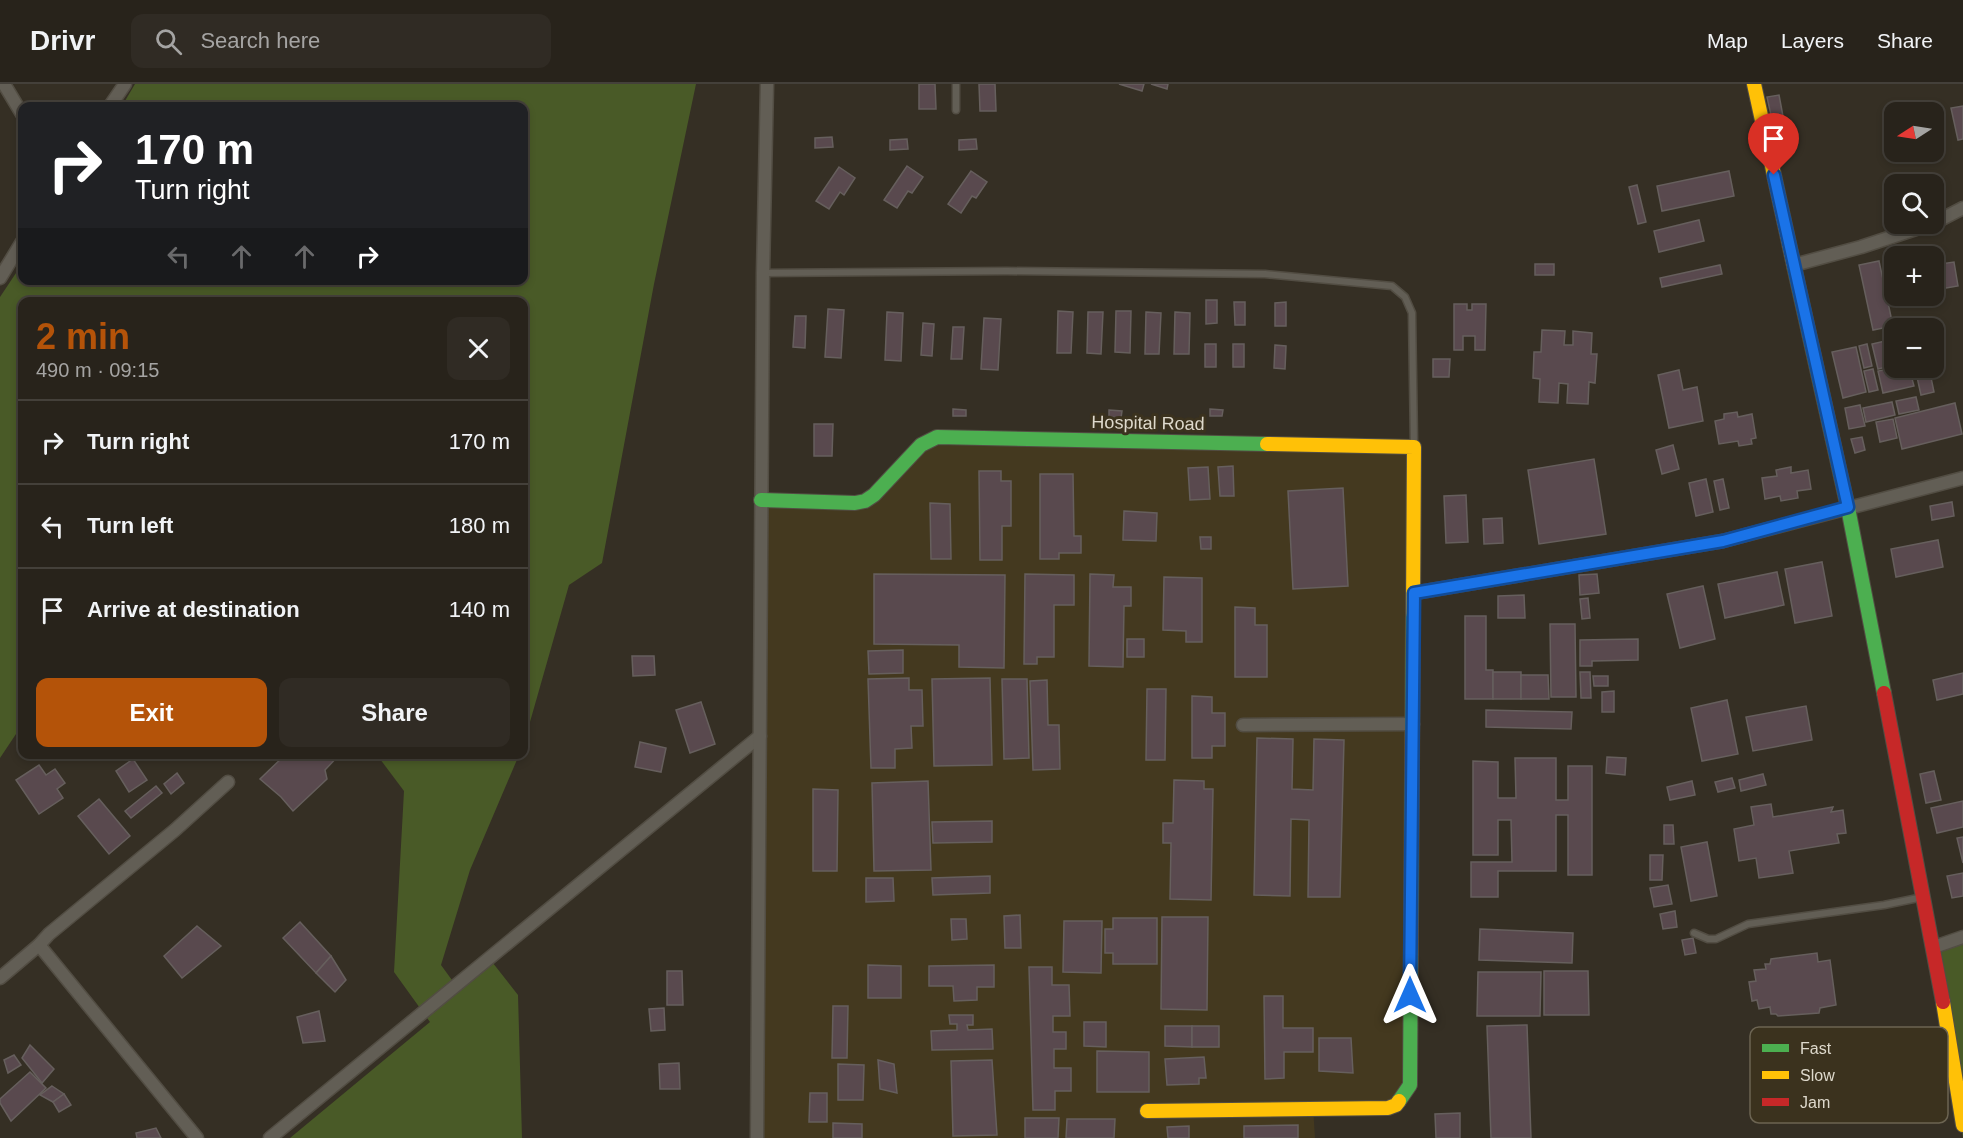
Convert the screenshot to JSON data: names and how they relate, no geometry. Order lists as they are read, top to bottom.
{
  "streets": {
    "street": ["Hospital Road"]
  },
  "legend": ["Fast", "Slow", "Jam"],
  "north": "left",
  "page": {
    "header": "Drivr",
    "search": "Search here",
    "nav": ["Map", "Layers", "Share"],
    "map_buttons": ["+", "−"],
    "turn": ["170 m", "Turn right"],
    "heading": ["2 min", "490 m · 09:15"],
    "list": [
      {
        "name": "Turn right",
        "value": "170 m"
      },
      {
        "name": "Turn left",
        "value": "180 m"
      },
      {
        "name": "Arrive at destination",
        "value": "140 m"
      }
    ],
    "buttons": ["Exit", "Share"]
  }
}
